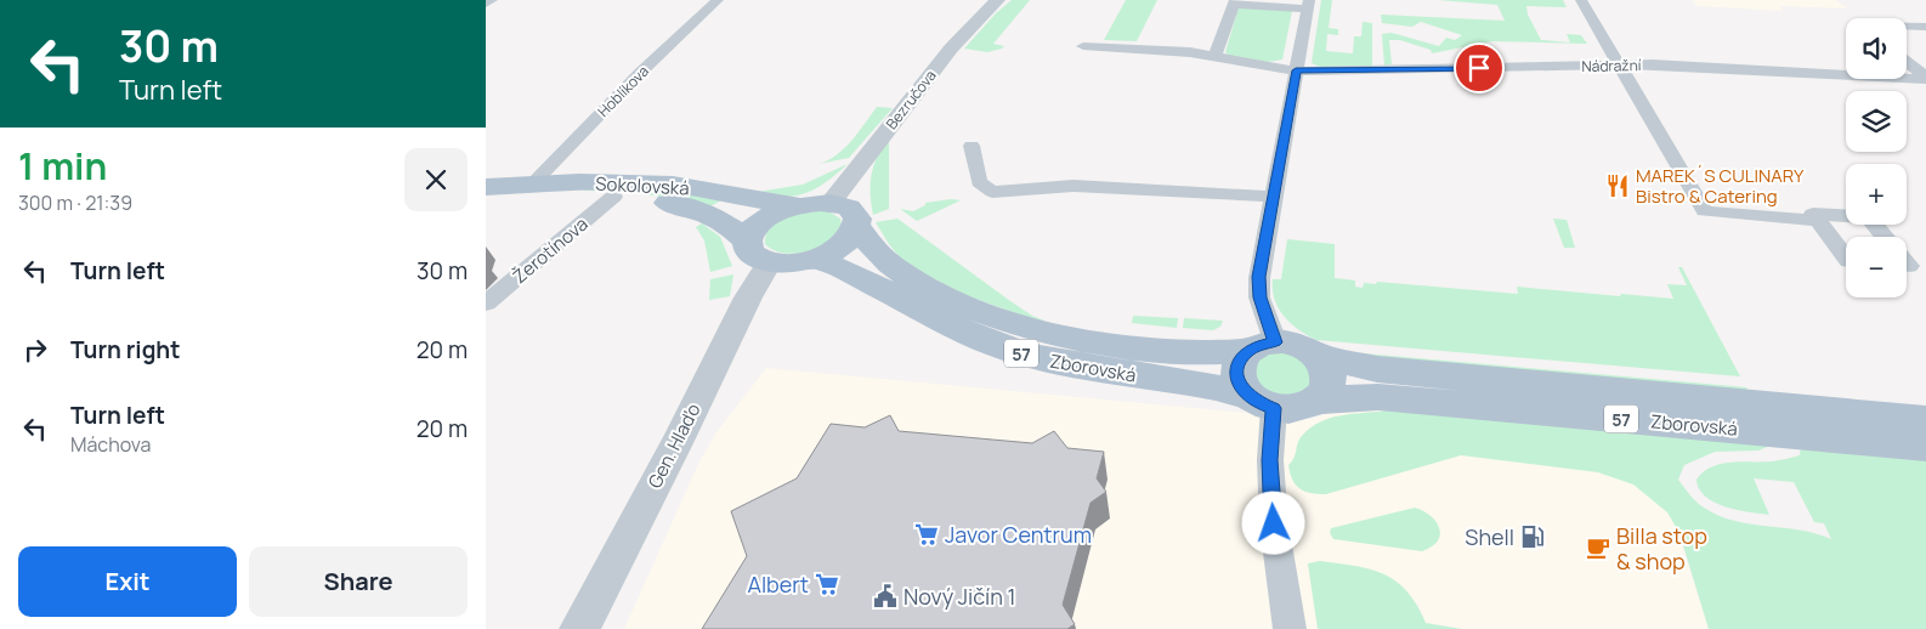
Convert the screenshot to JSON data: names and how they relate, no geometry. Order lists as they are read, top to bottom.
{
  "streets": {
    "main road": ["Sokolovská", "57", "Zborovská"],
    "street": [
      "Nádražní",
      "Hoblíkova",
      "Bezručova",
      "Žerotínova",
      "Gen. Hlaďo"
    ]
  },
  "crossings": [
    ["Hoblíkova", "Sokolovská"],
    ["Bezručova", "57"],
    ["Sokolovská", "Žerotínova"],
    ["Sokolovská", "57"],
    ["Sokolovská", "Gen. Hlaďo"],
    ["57", "Zborovská"],
    ["57", "Gen. Hlaďo"]
  ],
  "places": {
    "restaurant": ["MAREK´S CULINARY Bistro & Catering"],
    "supermarket": ["Javor Centrum", "Albert"],
    "fuel station": ["Shell"],
    "cafe": ["Billa stop & shop"],
    "public building": ["Nový Jičín 1"]
  },
  "page": {
    "turn": ["30 m", "Turn left"],
    "map_buttons": ["+", "−"],
    "heading": ["1 min", "300 m · 21:39"],
    "list": [
      {
        "name": "Turn left",
        "value": "30 m"
      },
      {
        "name": "Turn right",
        "value": "20 m"
      },
      {
        "name": "Turn left",
        "note": "Máchova",
        "value": "20 m"
      }
    ],
    "buttons": ["Exit", "Share"]
  }
}
